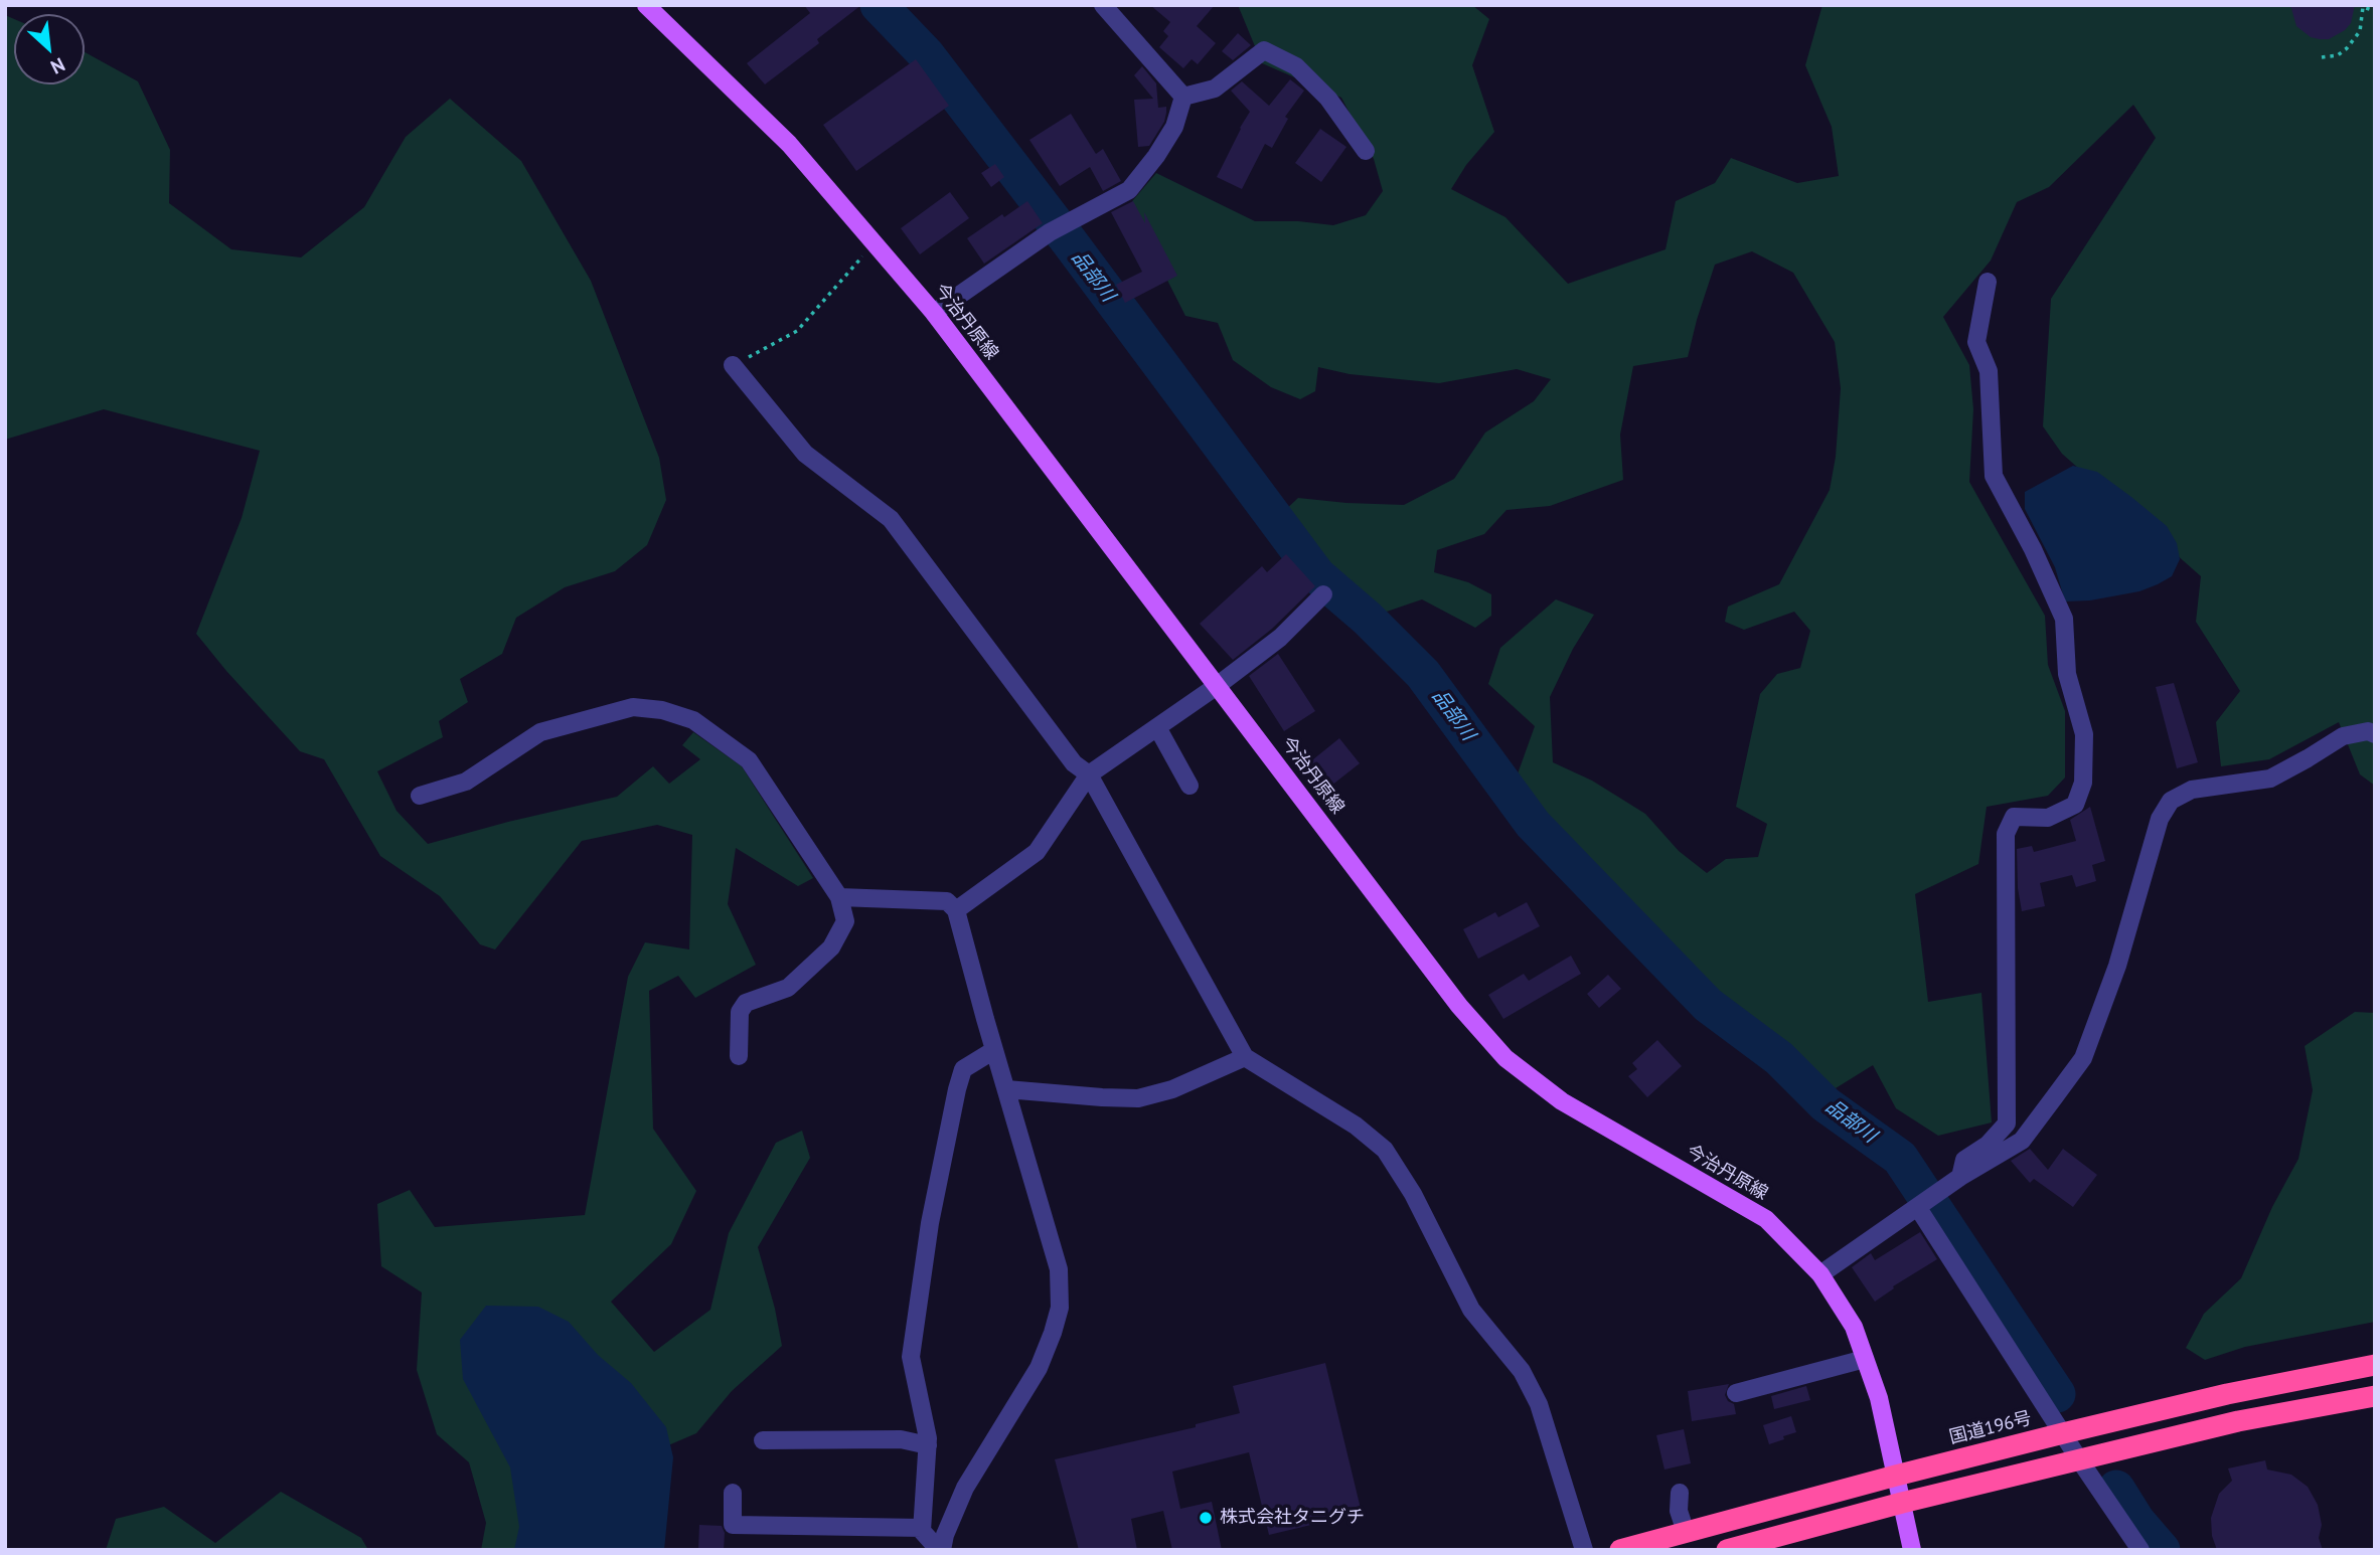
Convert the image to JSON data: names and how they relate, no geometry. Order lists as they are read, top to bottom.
{
  "streets": {
    "highway": ["国道196号"],
    "main road": ["今治丹原線"]
  },
  "crossings": [
    ["今治丹原線", "国道196号"]
  ],
  "water": ["品部川"],
  "places": ["株式会社タニグチ"],
  "north": "bottom right"
}
